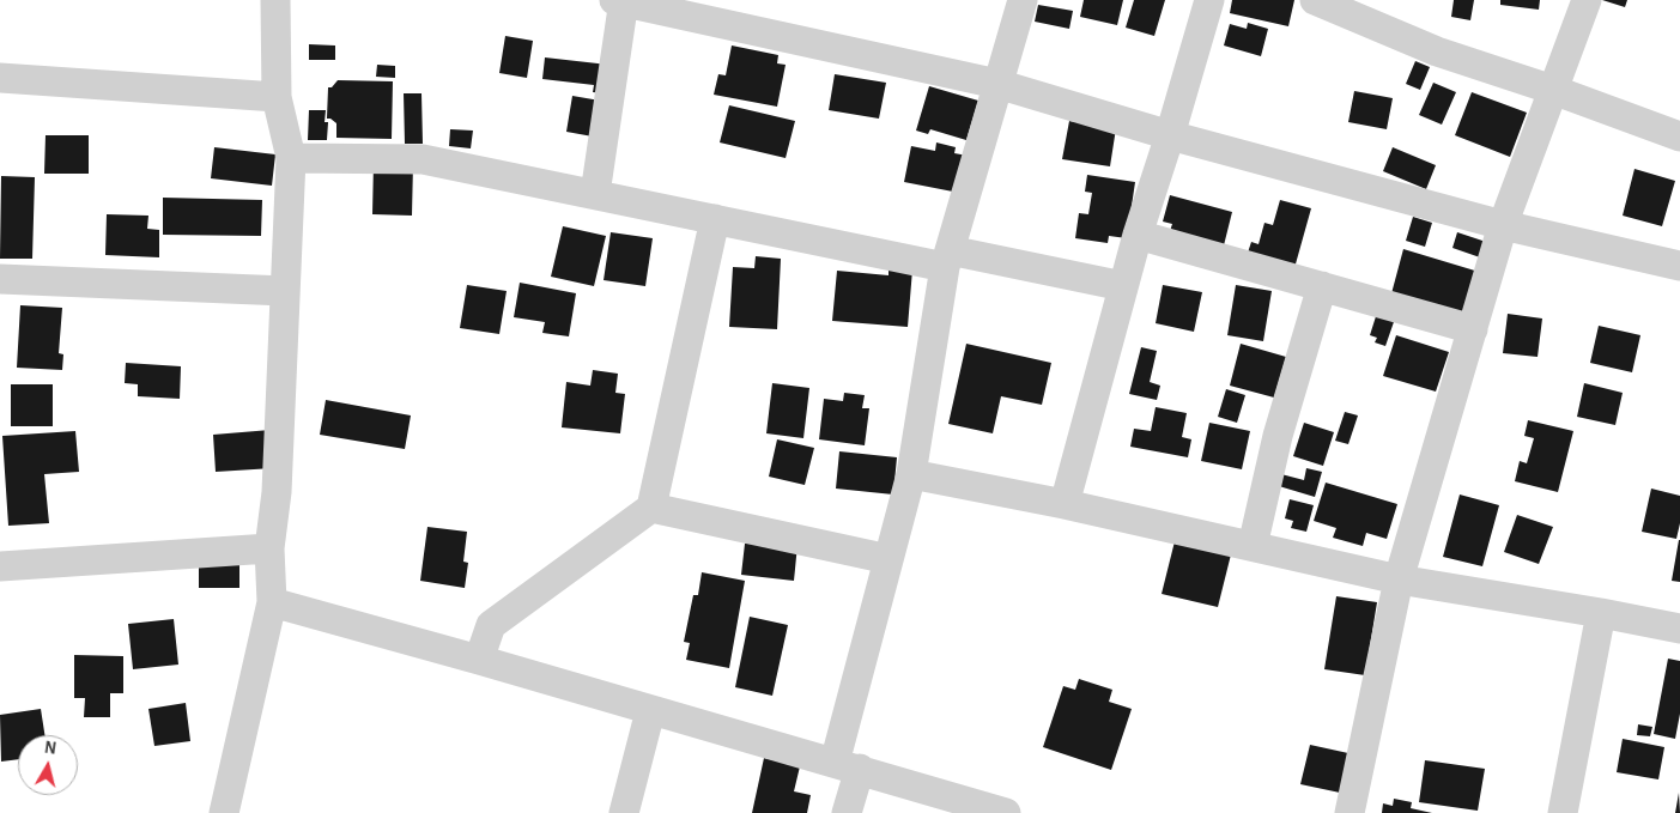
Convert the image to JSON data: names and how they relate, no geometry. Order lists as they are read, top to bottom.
{
  "north": "top"
}
